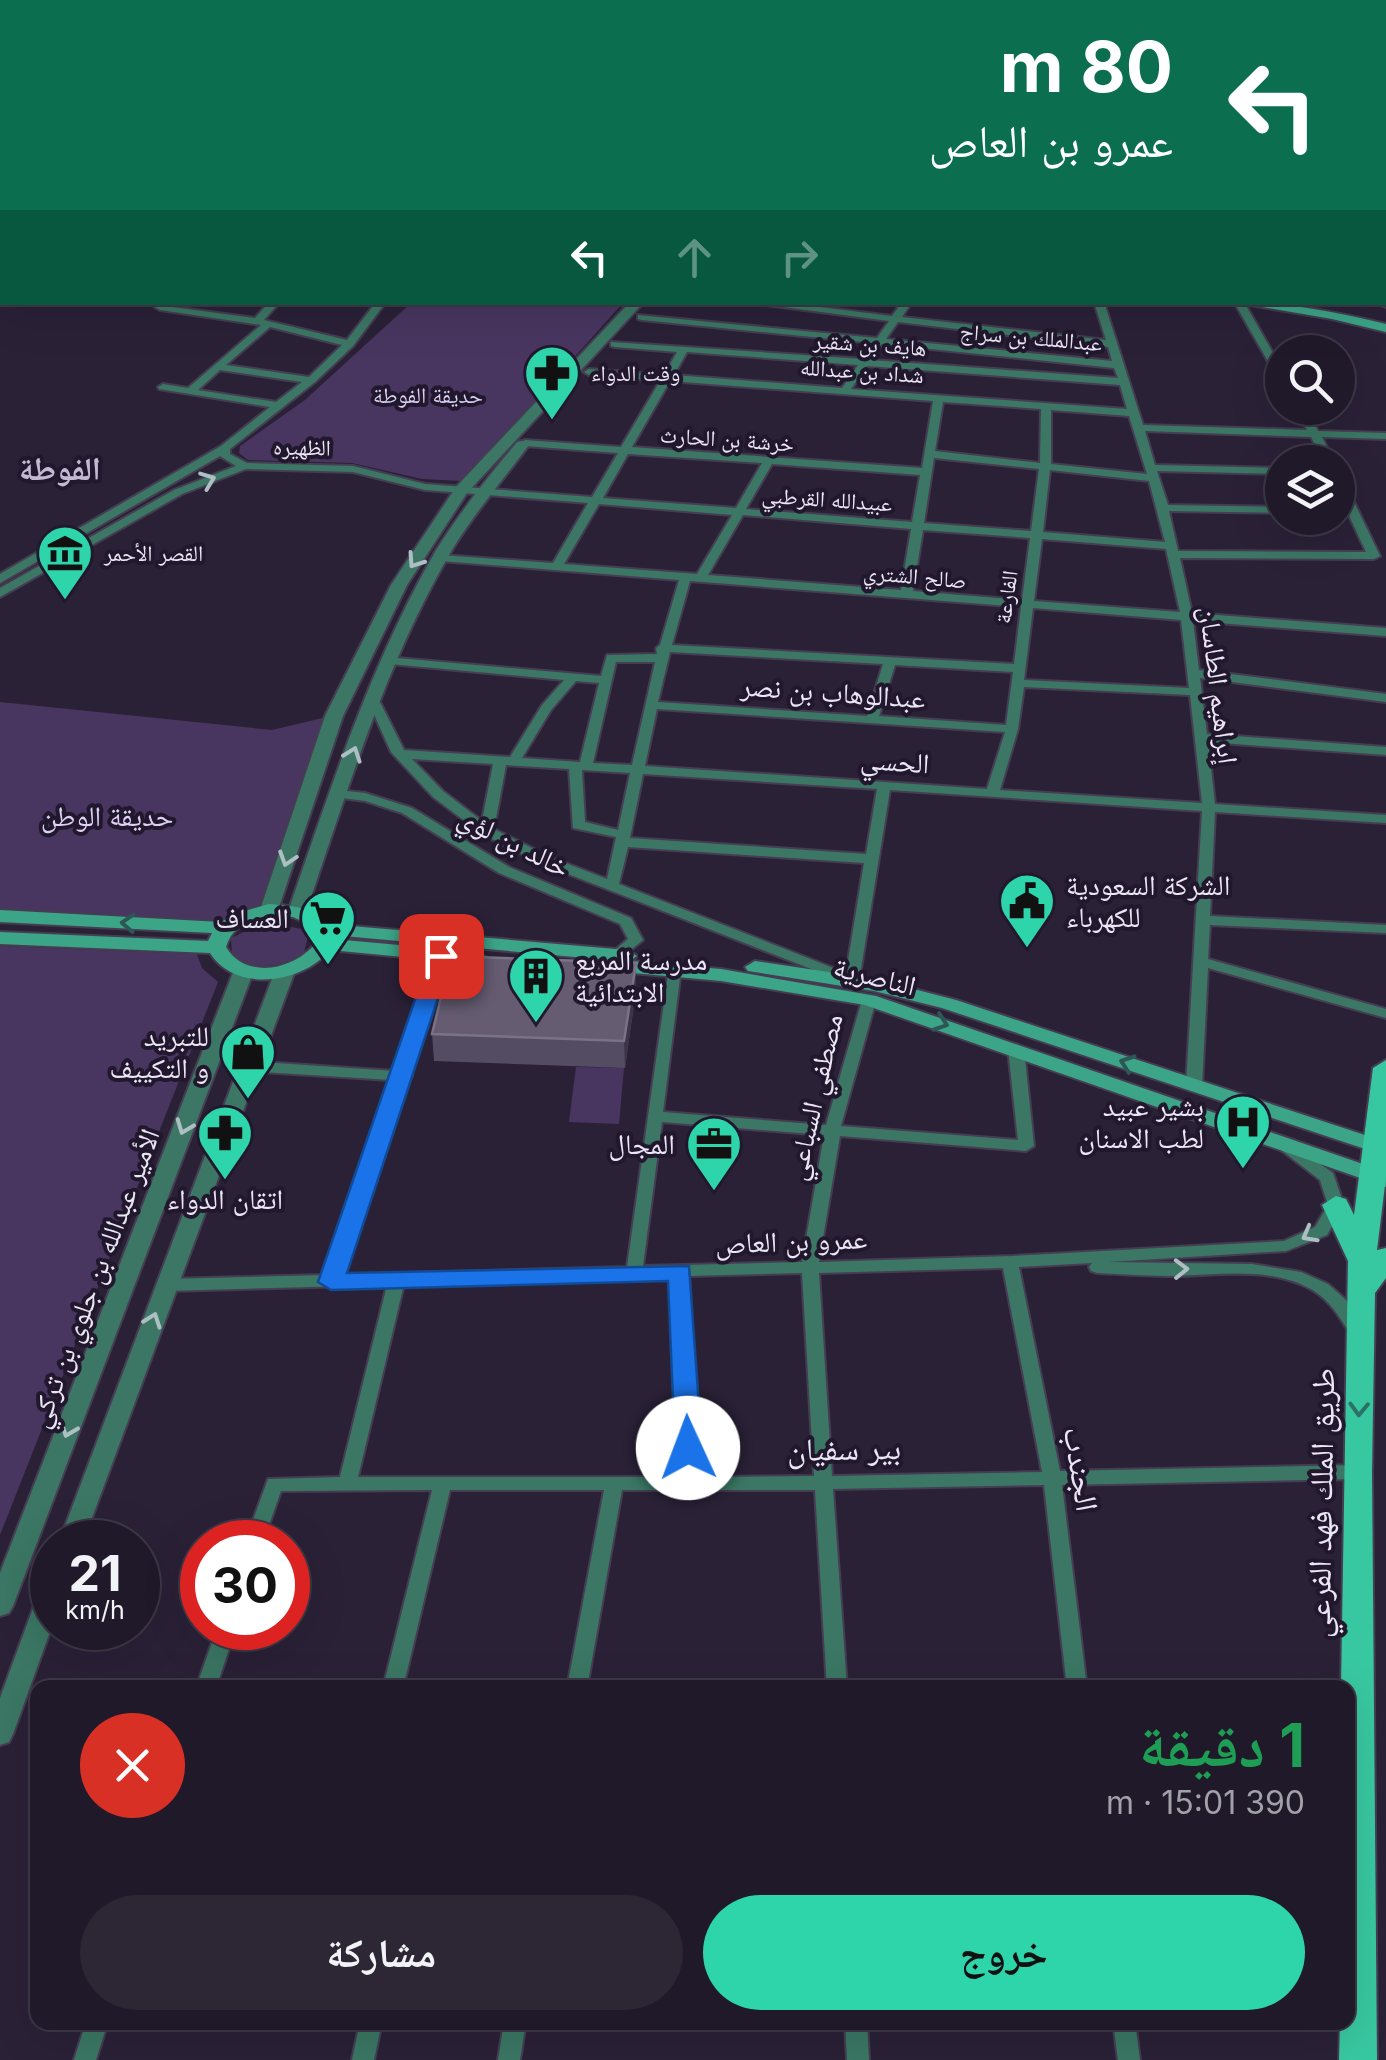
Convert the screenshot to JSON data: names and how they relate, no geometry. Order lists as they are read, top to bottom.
{
  "streets": {
    "main road": ["الناصرية", "طريق الملك فهد الفرعي"],
    "street": [
      "عبدالملك بن سراج",
      "هايف بن شقير",
      "شداد بن عبدالله",
      "خرشة بن الحارث",
      "الظهيره",
      "عبيدالله القرطبي",
      "صالح الشتري",
      "الفارعة",
      "إبراهيم الطاسان",
      "عبدالوهاب بن نصر",
      "الحسي",
      "خالد بن لؤي",
      "مصطفي السباعي",
      "عمرو بن العاص",
      "الأمير عبدالله بن جلوي بن تركي",
      "بير سفيان",
      "الجندب"
    ]
  },
  "crossings": [
    ["عبدالملك بن سراج", "هايف بن شقير"],
    ["عبدالملك بن سراج", "إبراهيم الطاسان"],
    ["هايف بن شقير", "إبراهيم الطاسان"],
    ["شداد بن عبدالله", "الفارعة"],
    ["شداد بن عبدالله", "إبراهيم الطاسان"],
    ["الظهيره", "عبيدالله القرطبي"],
    ["عبيدالله القرطبي", "الفارعة"],
    ["عبيدالله القرطبي", "إبراهيم الطاسان"],
    ["صالح الشتري", "الفارعة"],
    ["صالح الشتري", "إبراهيم الطاسان"],
    ["الفارعة", "عبدالوهاب بن نصر"],
    ["الفارعة", "الحسي"],
    ["إبراهيم الطاسان", "الحسي"],
    ["إبراهيم الطاسان", "الناصرية"],
    ["الحسي", "خالد بن لؤي"],
    ["خالد بن لؤي", "الناصرية"],
    ["الناصرية", "مصطفي السباعي"],
    ["الناصرية", "الأمير عبدالله بن جلوي بن تركي"],
    ["الناصرية", "طريق الملك فهد الفرعي"],
    ["مصطفي السباعي", "عمرو بن العاص"],
    ["مصطفي السباعي", "بير سفيان"],
    ["عمرو بن العاص", "الجندب"],
    ["بير سفيان", "الجندب"],
    ["بير سفيان", "طريق الملك فهد الفرعي"]
  ],
  "districts": ["الفوطة"],
  "parks": ["حديقة الفوطة", "حديقة الوطن"],
  "places": {
    "pharmacy": ["وقت الدواء", "اتقان الدواء"],
    "museum": ["القصر الأحمر"],
    "public building": ["الشركة السعودية للكهرباء"],
    "supermarket": ["العساف"],
    "building": ["مدرسة المربع الابتدائية"],
    "shop": ["للتبريد و التكييف"],
    "hospital": ["بشير عبيد لطب الاسنان"],
    "office": ["المجال"]
  },
  "page": {
    "turn": ["80 m", "عمرو بن العاص"],
    "speed": "21 km/h",
    "limit": "30",
    "heading": ["1 دقيقة", "390 m · 15:01"],
    "buttons": ["خروج", "مشاركة"]
  }
}
